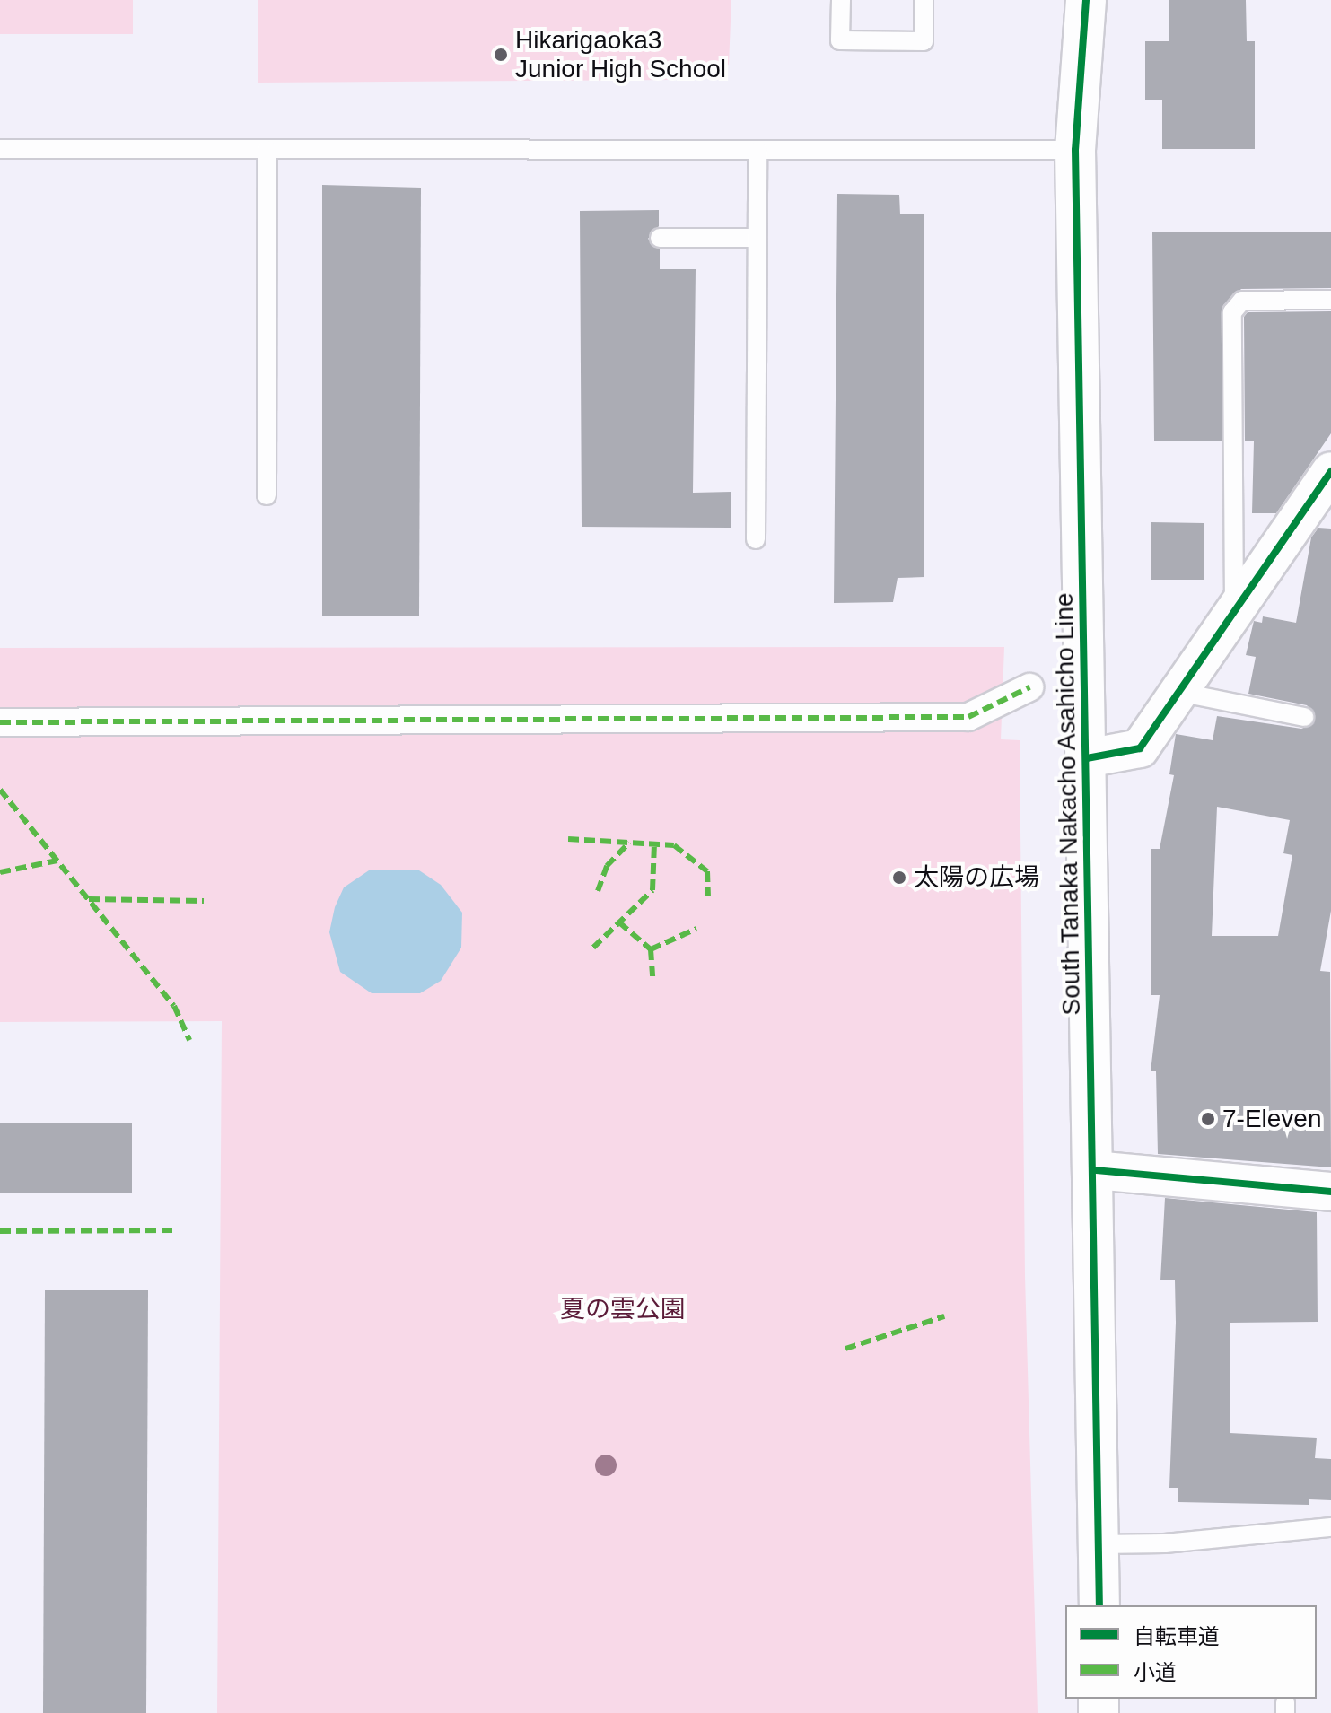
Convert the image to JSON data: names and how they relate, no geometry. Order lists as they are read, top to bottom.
{
  "streets": {
    "main road": ["South Tanaka Nakacho Asahicho Line"]
  },
  "parks": ["夏の雲公園"],
  "places": ["Hikarigaoka3 Junior High School", "太陽の広場", "7-Eleven"],
  "legend": ["自転車道", "小道"]
}
